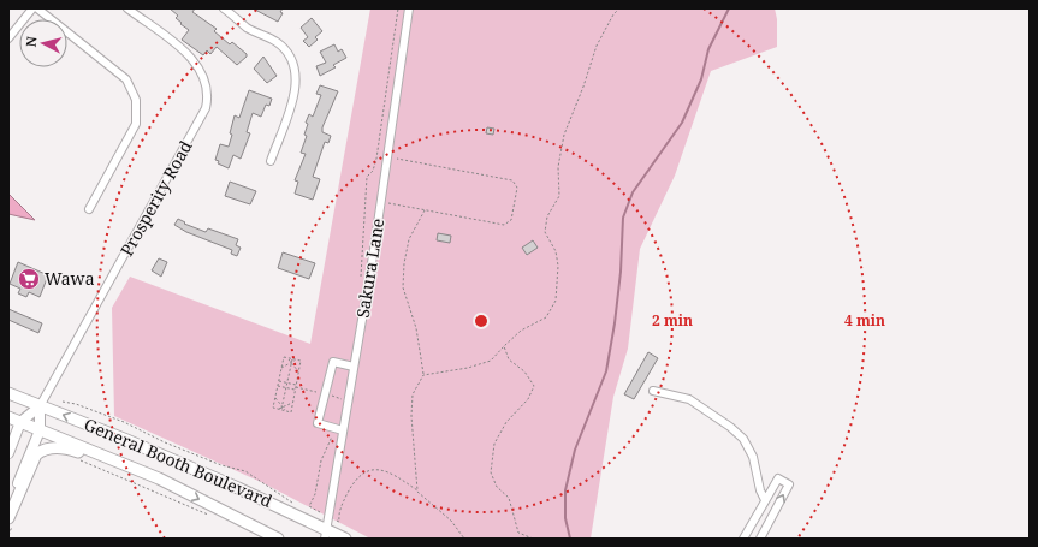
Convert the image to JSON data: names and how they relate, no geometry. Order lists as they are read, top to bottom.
{
  "streets": {
    "highway": ["General Booth Boulevard"],
    "street": ["Prosperity Road", "Sakura Lane"]
  },
  "crossings": [
    ["Prosperity Road", "General Booth Boulevard"],
    ["Sakura Lane", "General Booth Boulevard"]
  ],
  "places": {
    "supermarket": ["Wawa"]
  },
  "north": "left",
  "rings": ["2 min", "4 min"]
}
